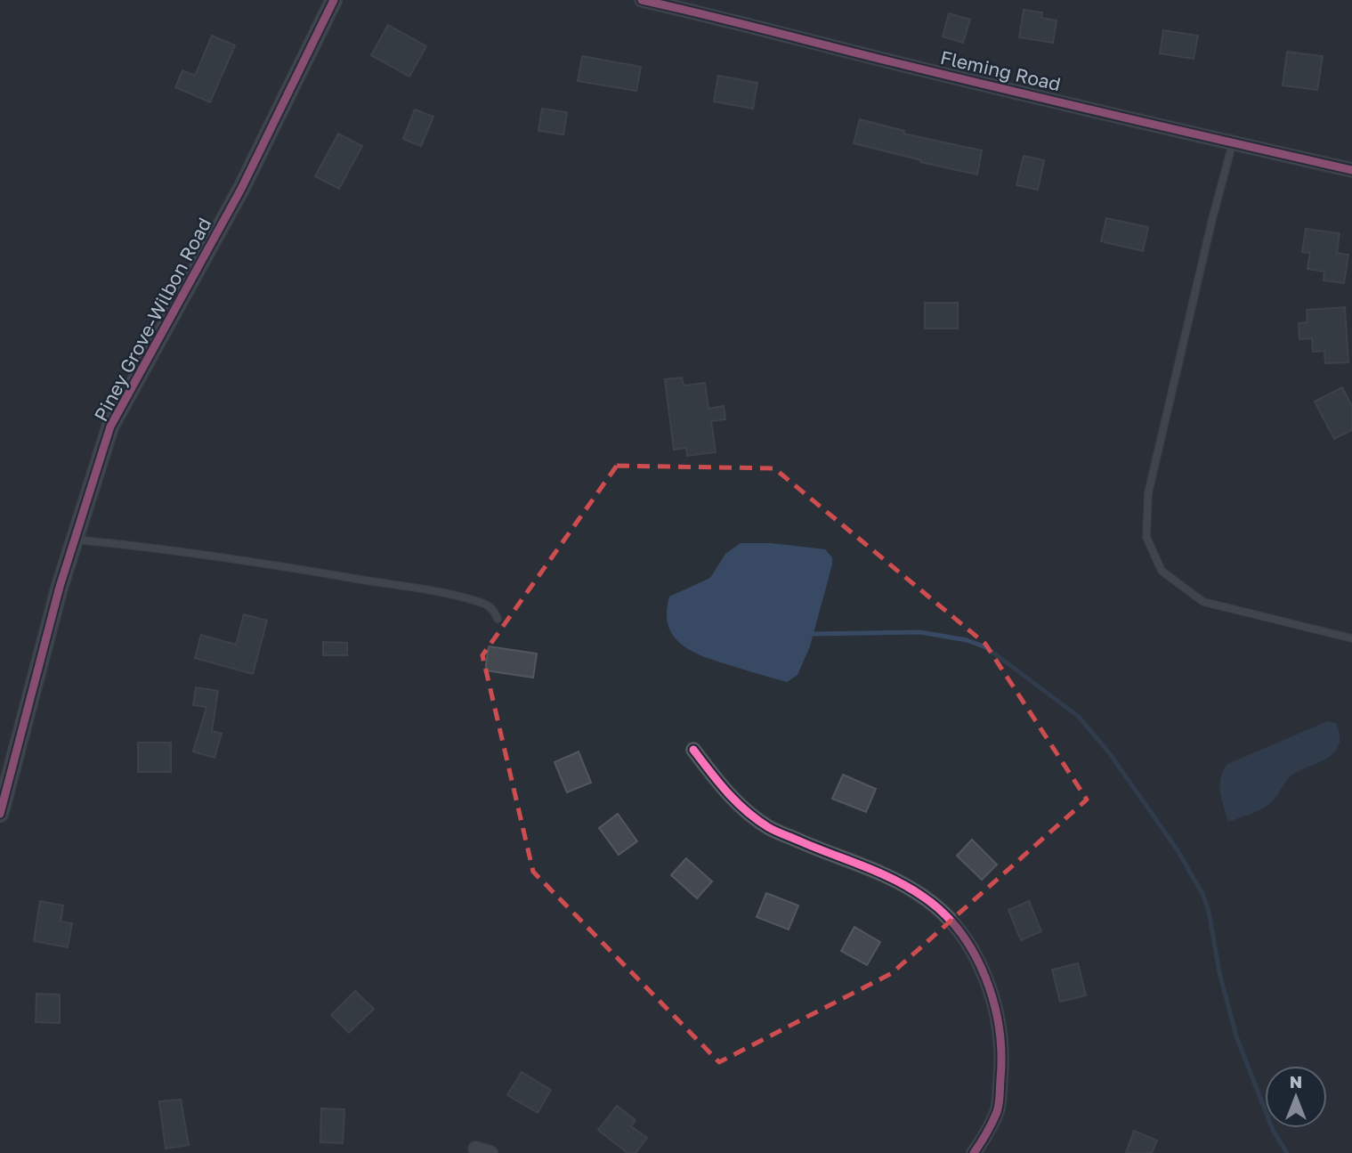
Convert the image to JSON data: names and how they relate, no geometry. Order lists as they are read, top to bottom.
{
  "streets": {
    "street": ["Fleming Road", "Piney Grove-Wilbon Road"]
  },
  "north": "top"
}
